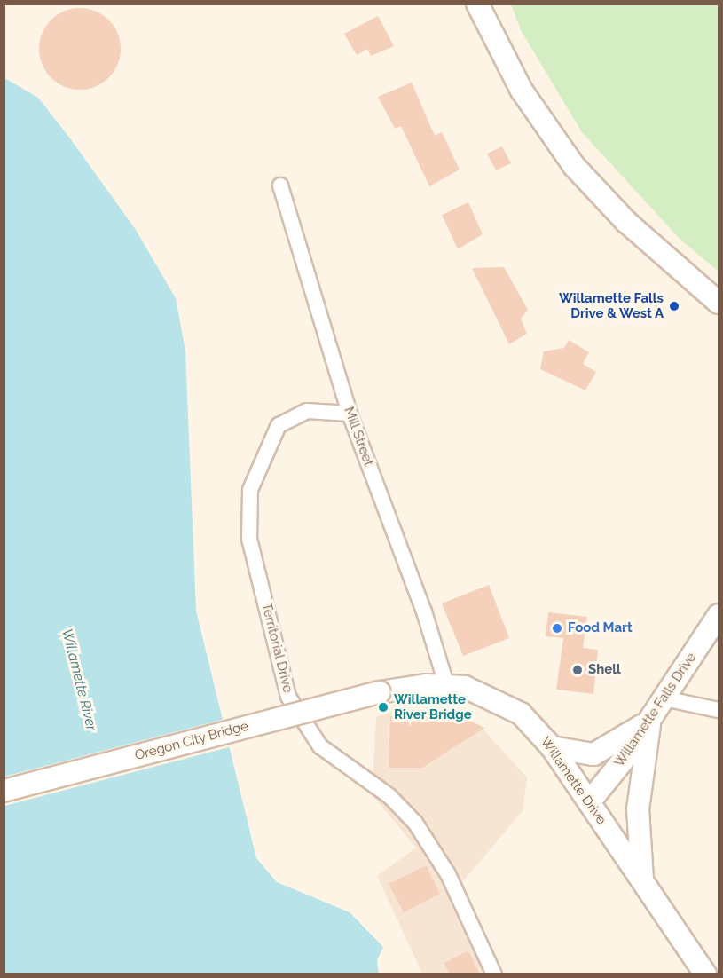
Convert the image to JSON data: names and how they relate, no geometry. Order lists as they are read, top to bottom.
{
  "streets": {
    "main road": ["Willamette Falls Drive", "Oregon City Bridge", "Willamette Drive"],
    "street": ["Mill Street", "Territorial Drive"]
  },
  "crossings": [
    ["Mill Street", "Territorial Drive"],
    ["Mill Street", "Willamette Drive"],
    ["Willamette Falls Drive", "Willamette Drive"],
    ["Oregon City Bridge", "Willamette Drive"]
  ],
  "water": ["Willamette River"],
  "places": [
    "Willamette Falls Drive & West A",
    "Food Mart",
    "Shell",
    "Willamette River Bridge"
  ]
}
